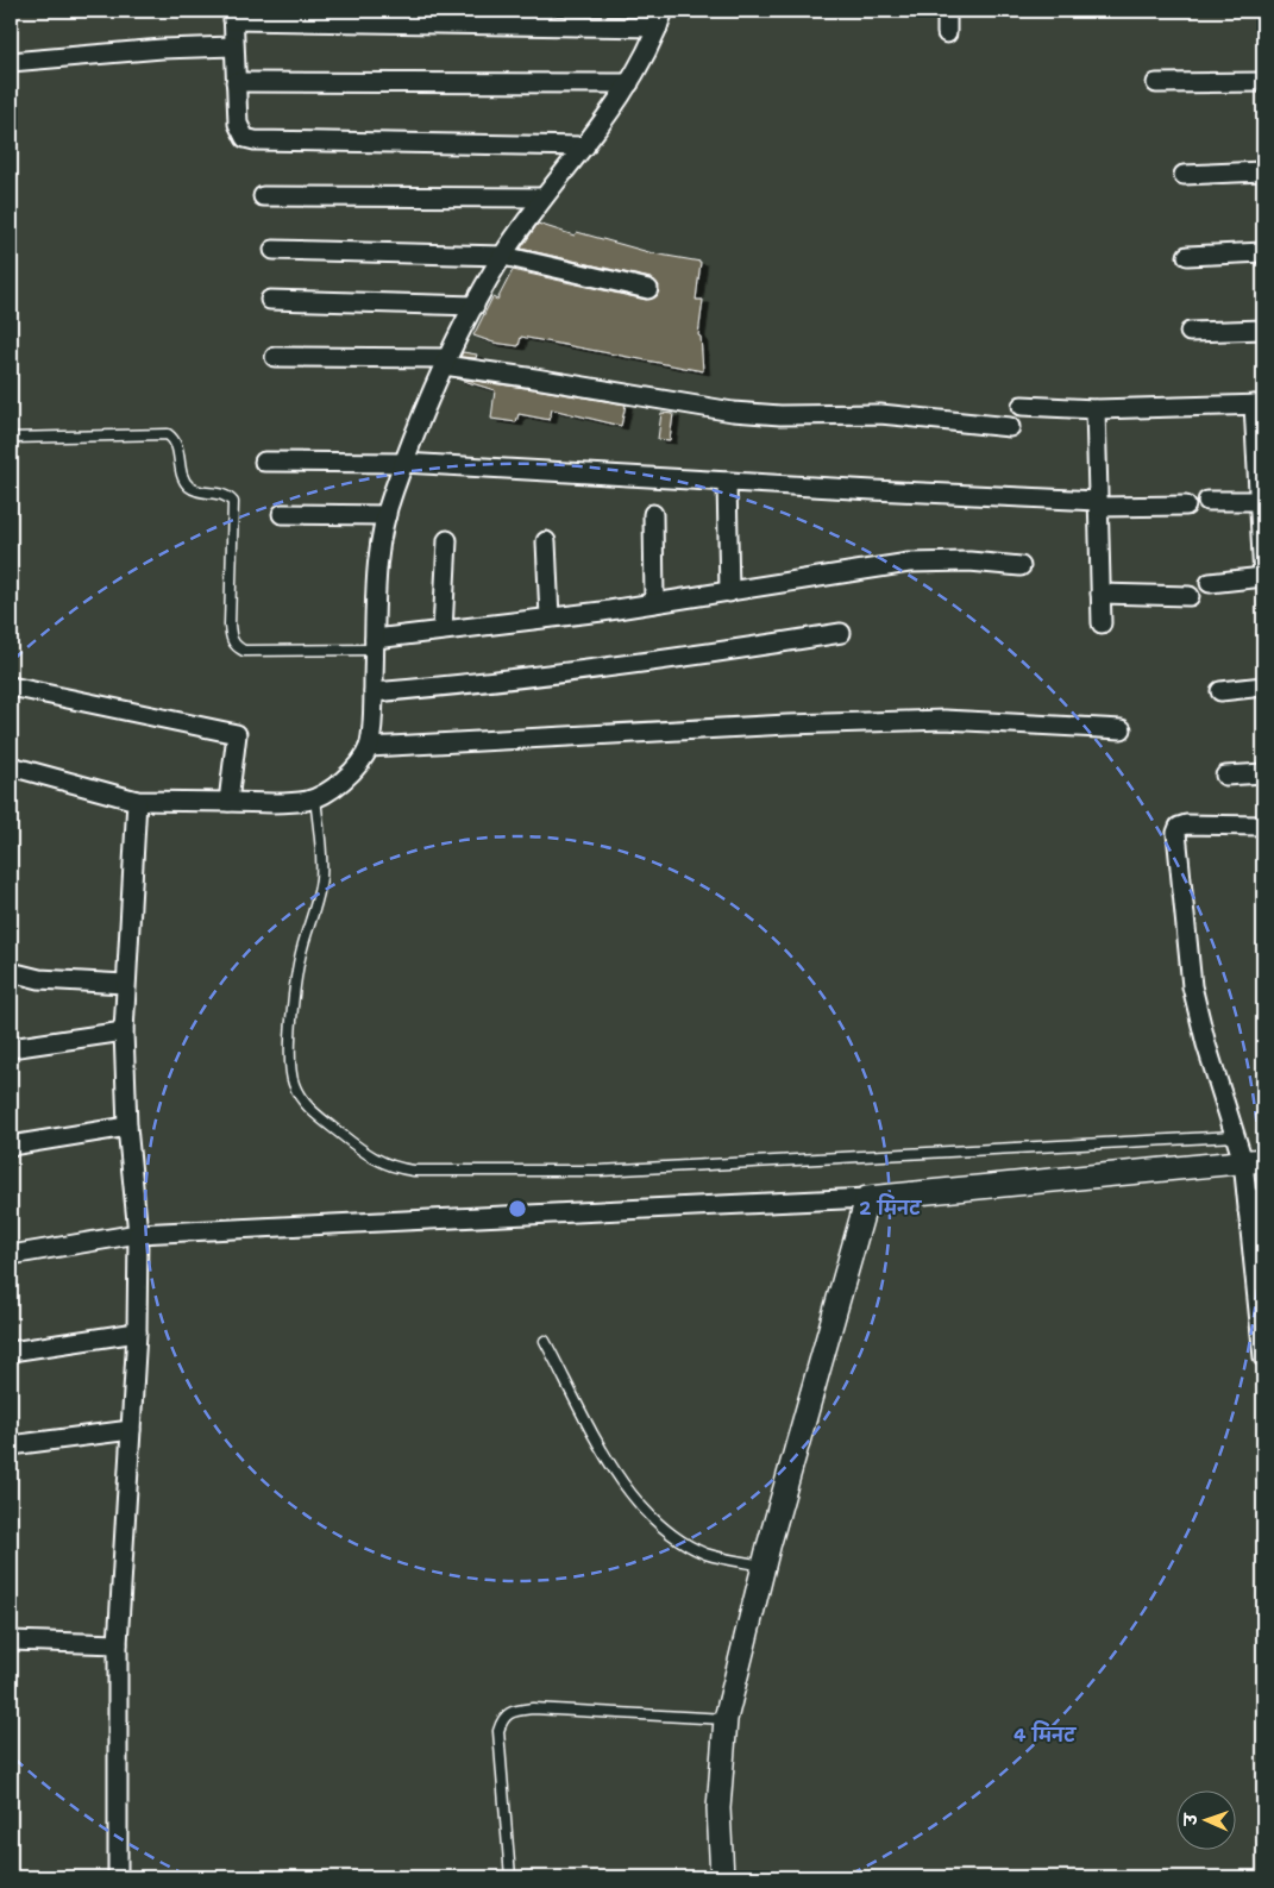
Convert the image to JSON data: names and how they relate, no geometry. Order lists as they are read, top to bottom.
{
  "north": "left",
  "rings": ["2 मिनट", "4 मिनट"]
}
